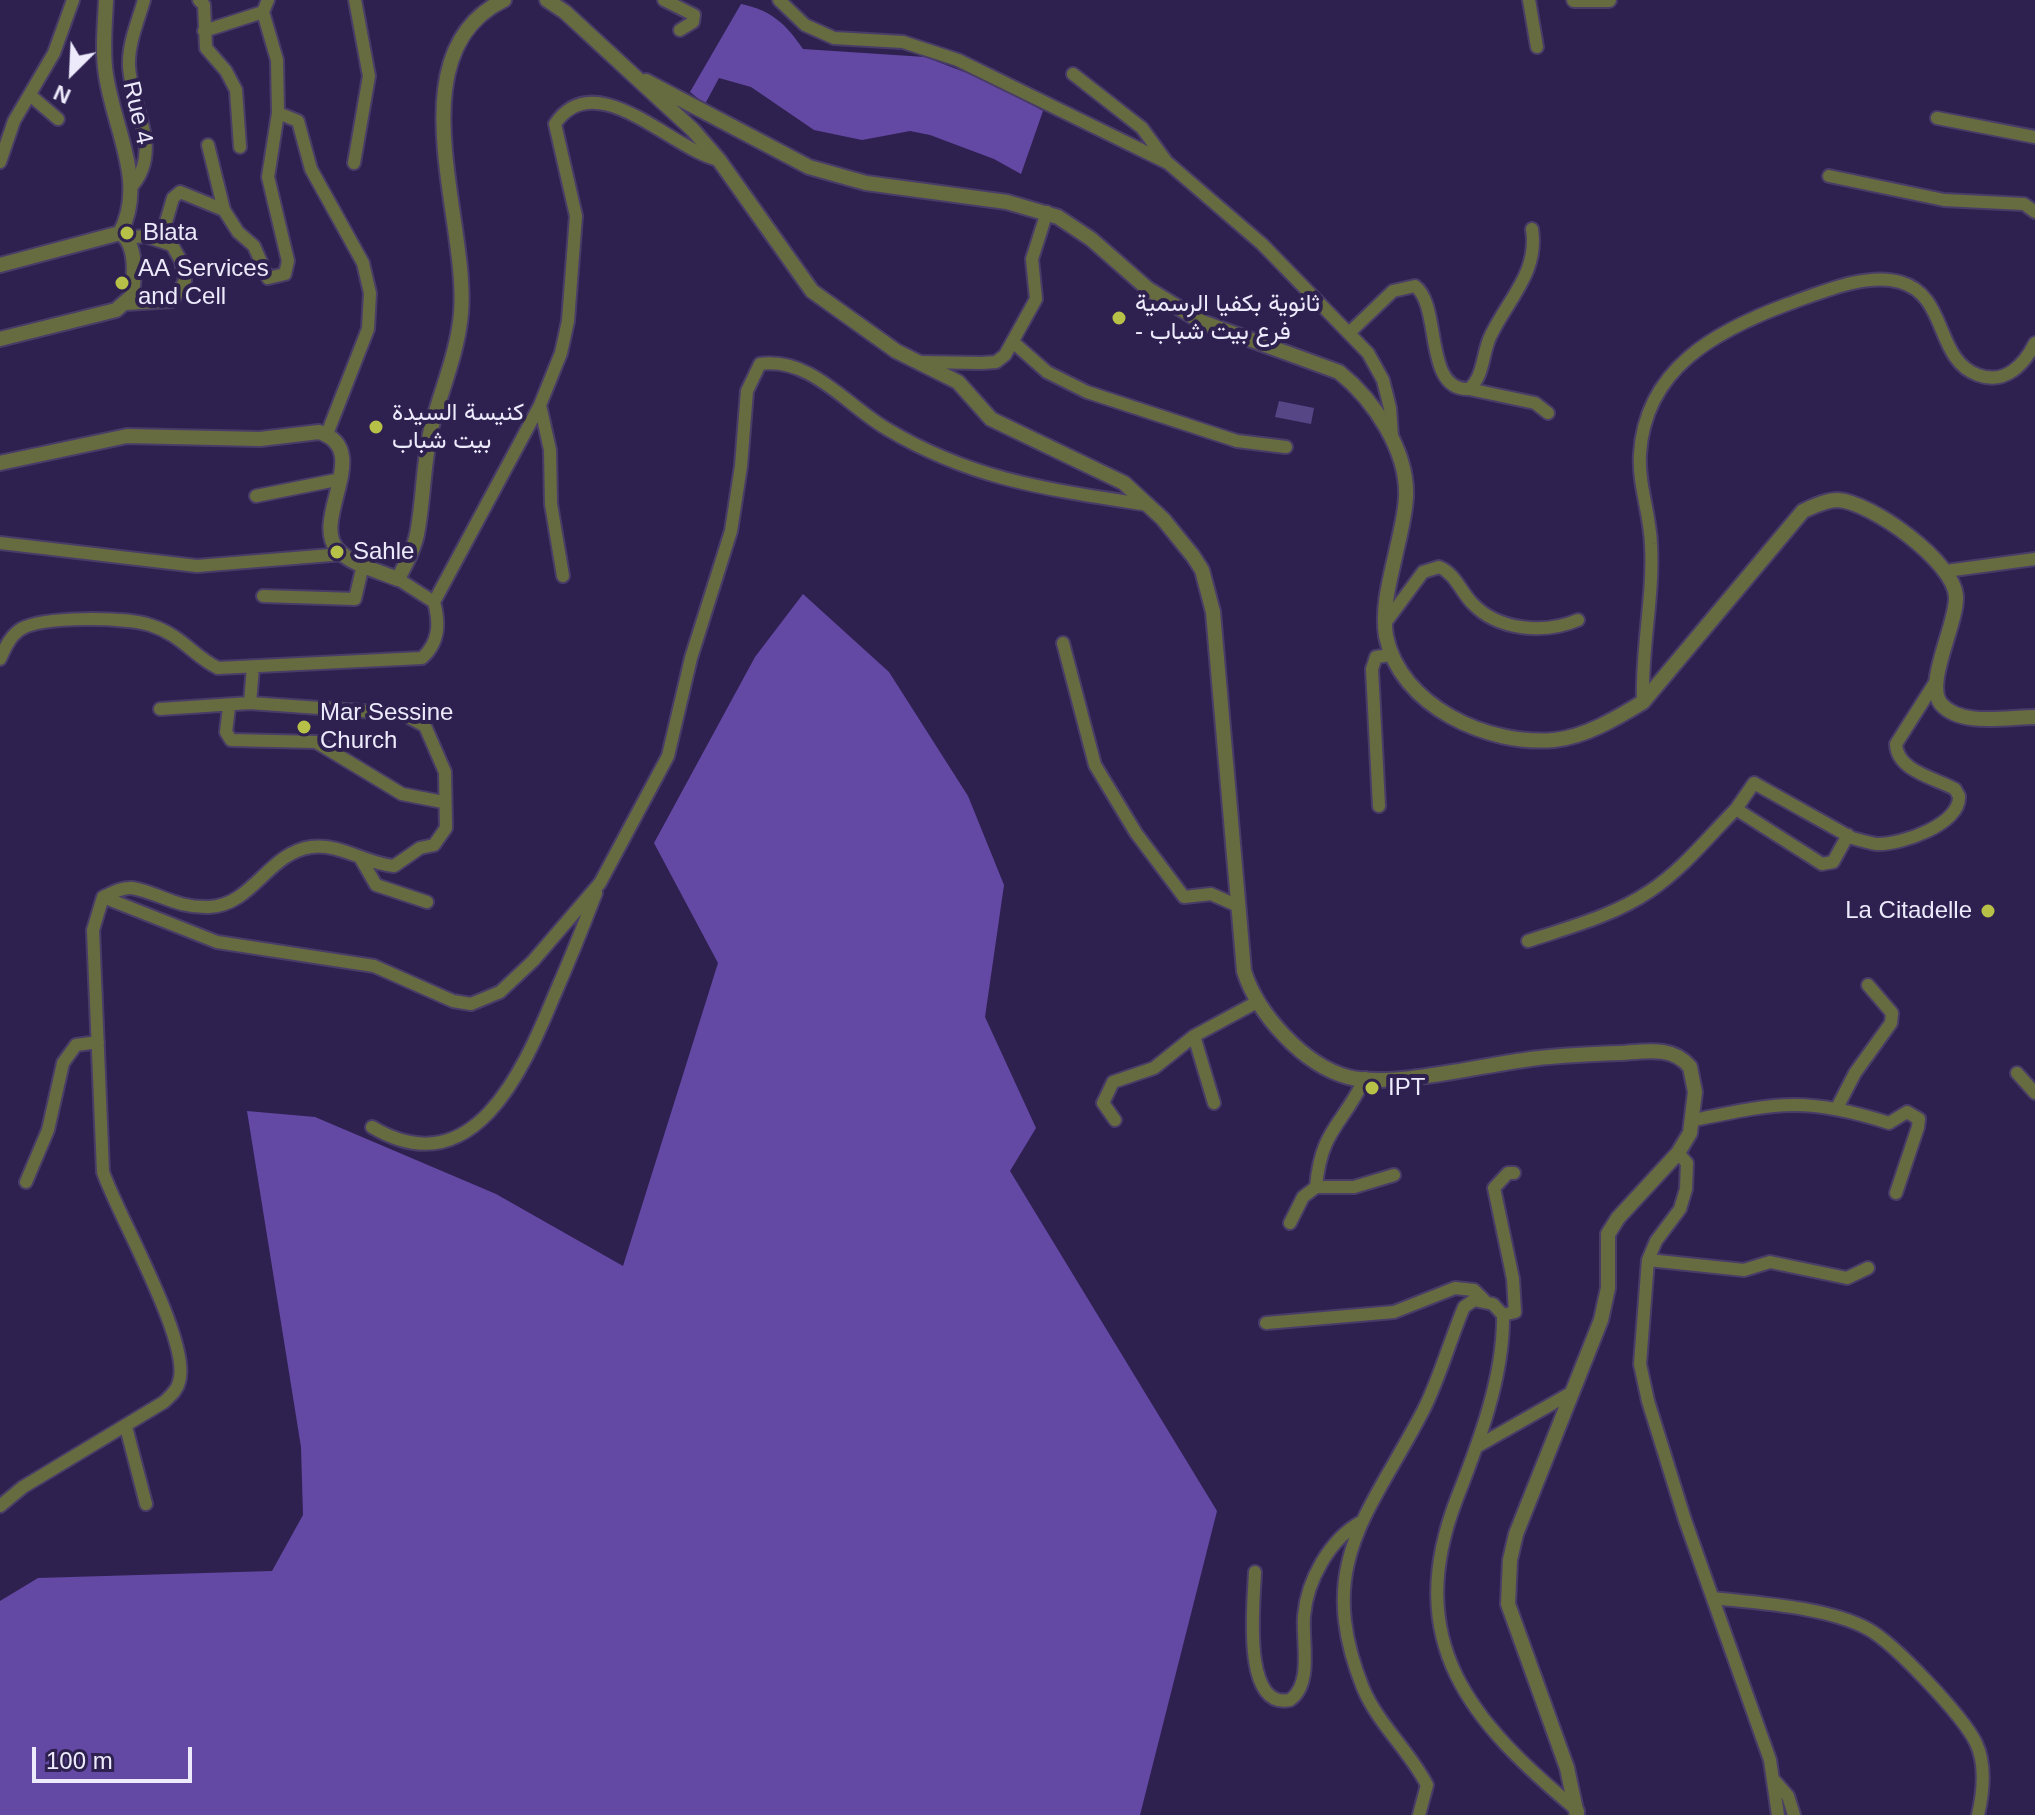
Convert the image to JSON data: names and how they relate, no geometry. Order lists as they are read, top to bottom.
{
  "streets": {
    "street": ["Rue 4"]
  },
  "places": [
    "Blata",
    "AA Services and Cell",
    "ثانوية بكفيا الرسمية - فرع بيت شباب",
    "كنيسة السيدة بيت شباب",
    "Sahle",
    "Mar Sessine Church",
    "La Citadelle",
    "IPT"
  ],
  "scale_bar": "100 m",
  "north": "bottom left"
}
